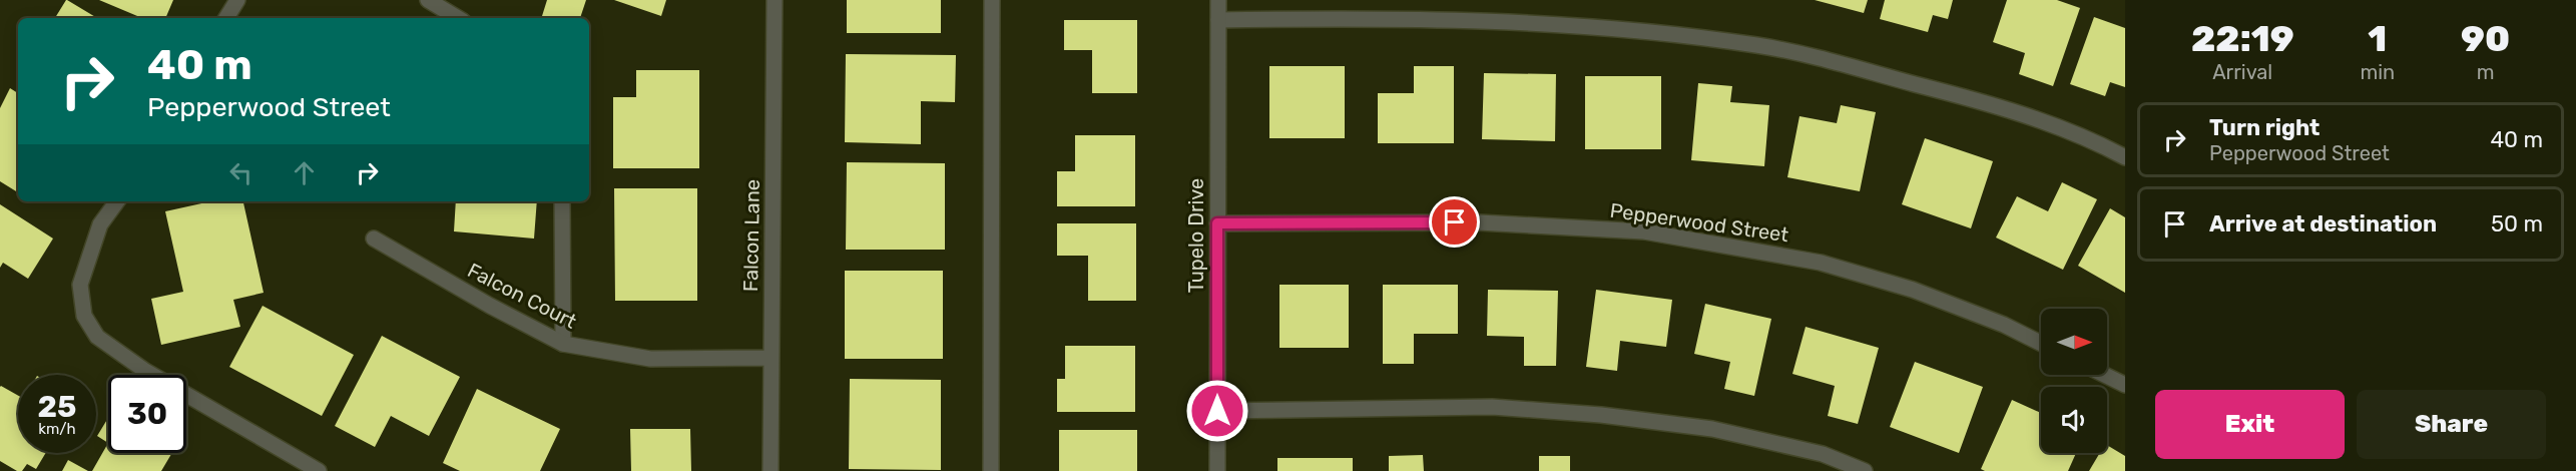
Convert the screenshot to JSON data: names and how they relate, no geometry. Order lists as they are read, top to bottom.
{
  "streets": {
    "street": [
      "Pepperwood Street",
      "Falcon Lane",
      "Tupelo Drive",
      "Falcon Court"
    ]
  },
  "crossings": [
    ["Pepperwood Street", "Tupelo Drive"],
    ["Falcon Lane", "Falcon Court"]
  ],
  "north": "right",
  "page": {
    "eta": [
      "22:19",
      "Arrival",
      "1",
      "min",
      "90",
      "m"
    ],
    "turn": ["40 m", "Pepperwood Street"],
    "list": [
      {
        "name": "Turn right",
        "note": "Pepperwood Street",
        "value": "40 m"
      },
      {
        "name": "Arrive at destination",
        "value": "50 m"
      }
    ],
    "speed": "25 km/h",
    "limit": "30",
    "buttons": ["Exit", "Share"]
  }
}
